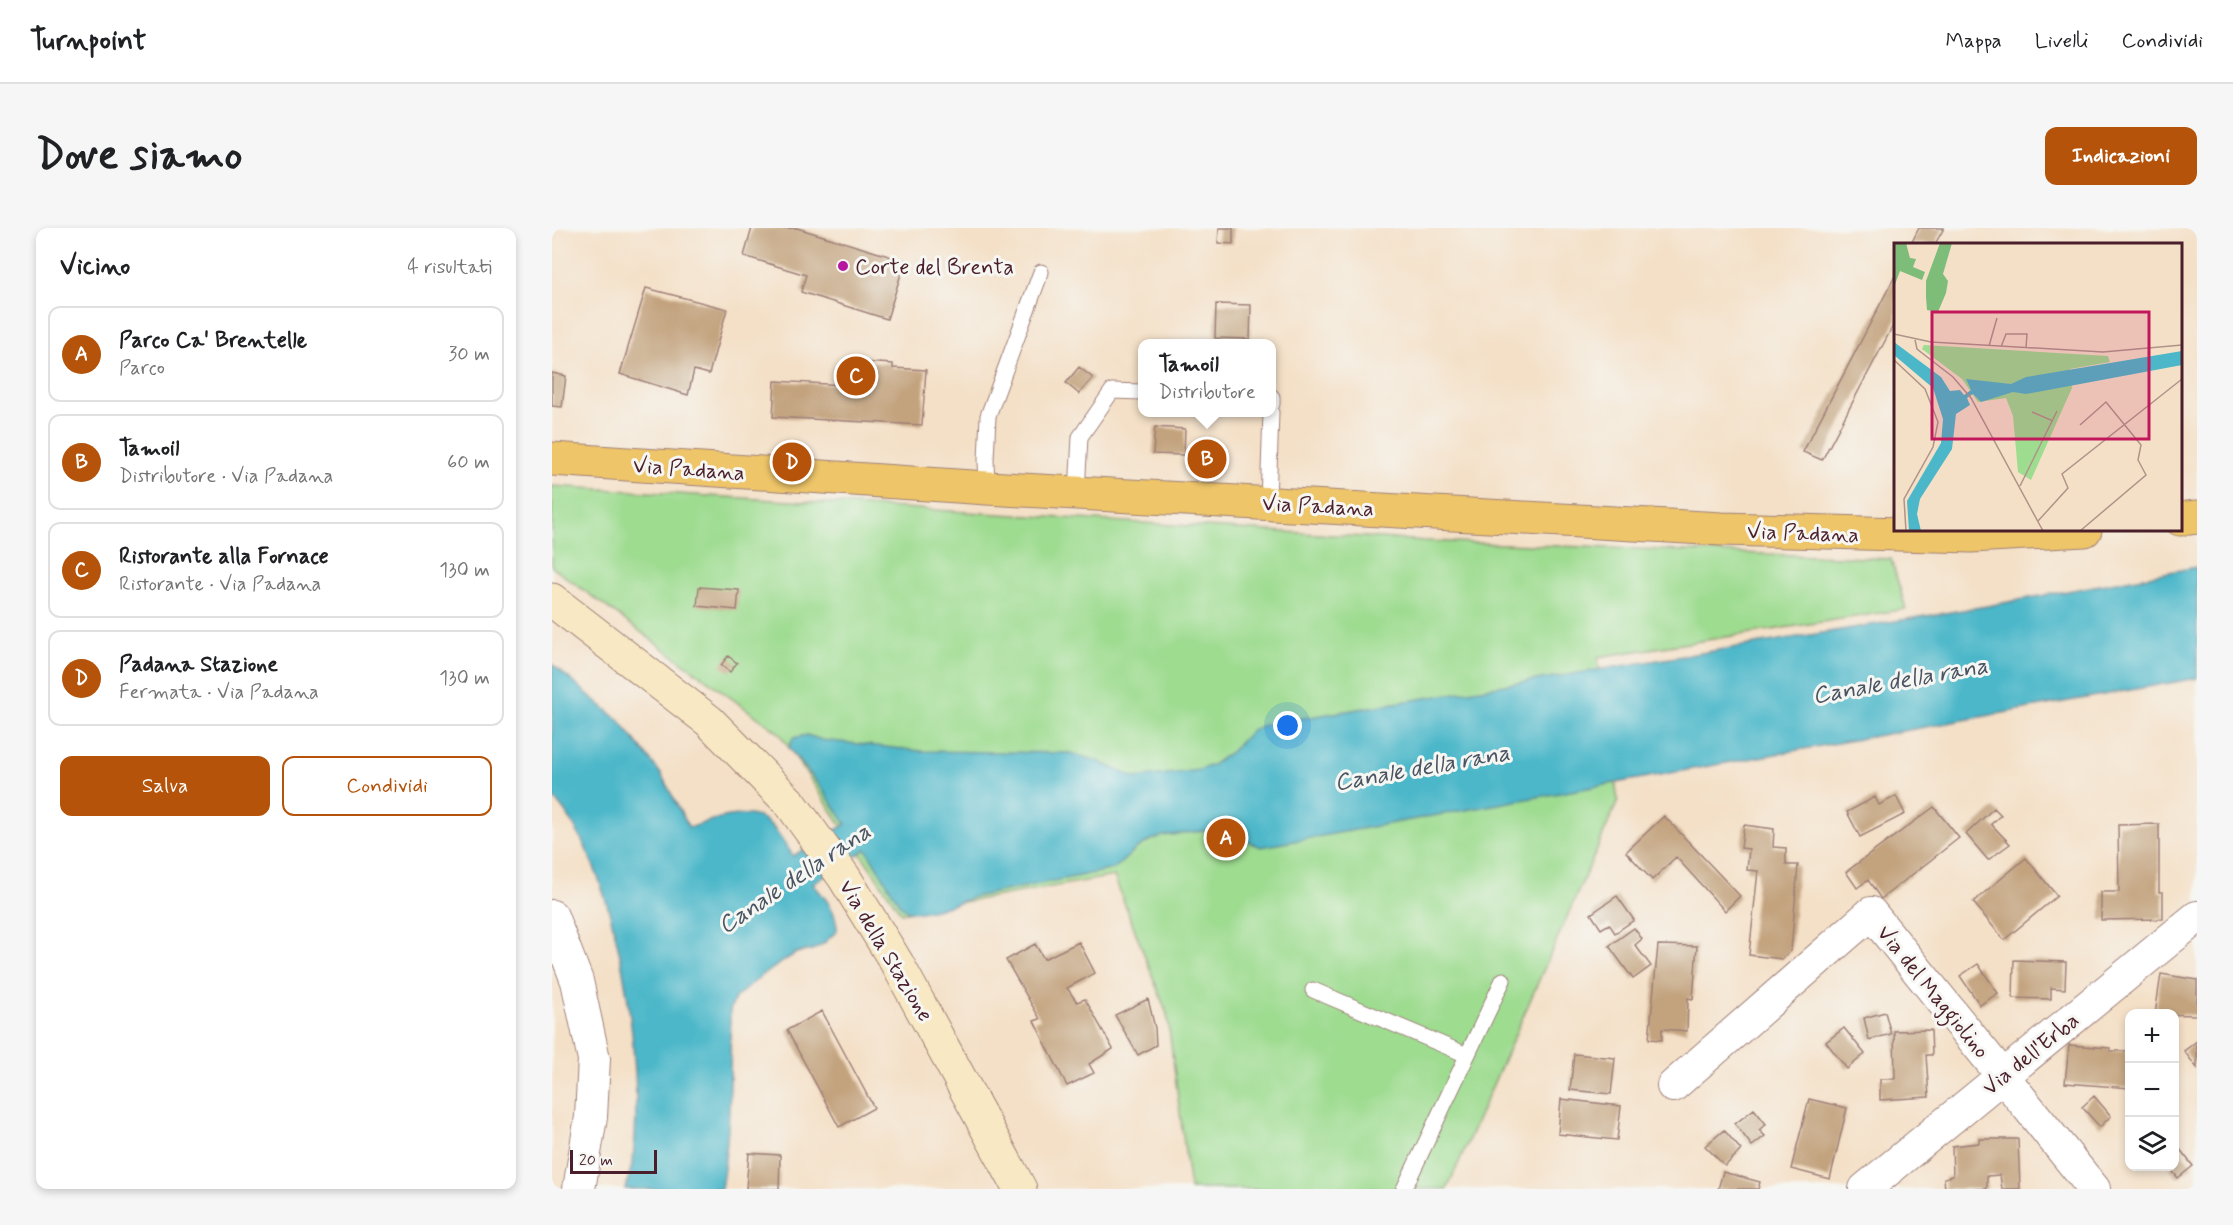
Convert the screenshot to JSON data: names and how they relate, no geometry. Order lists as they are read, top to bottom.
{
  "streets": {
    "main road": ["Via Padana"],
    "street": ["Via della Stazione", "Via del Maggiolino", "Via dell'Erba"]
  },
  "crossings": [
    ["Via del Maggiolino", "Via dell'Erba"]
  ],
  "water": ["Canale della rana"],
  "places": ["Corte del Brenta"],
  "scale_bar": "20 m",
  "page": {
    "header": "Turnpoint",
    "nav": ["Mappa", "Livelli", "Condividi"],
    "buttons": [
      "Indicazioni",
      ["Salva", "Condividi"]
    ],
    "title": "Dove siamo",
    "heading": ["Vicino", "4 risultati"],
    "list": [
      {
        "mark": "A",
        "name": "Parco Ca' Brentelle",
        "note": "Parco",
        "value": "30 m"
      },
      {
        "mark": "B",
        "name": "Tamoil",
        "note": "Distributore · Via Padana",
        "value": "60 m"
      },
      {
        "mark": "C",
        "name": "Ristorante alla Fornace",
        "note": "Ristorante · Via Padana",
        "value": "130 m"
      },
      {
        "mark": "D",
        "name": "Padana Stazione",
        "note": "Fermata · Via Padana",
        "value": "130 m"
      }
    ],
    "popup": ["Tamoil", "Distributore"],
    "pins": [
      "C",
      "B",
      "D",
      "A"
    ],
    "map_buttons": ["+", "−"],
    "scale": "20 m"
  }
}
